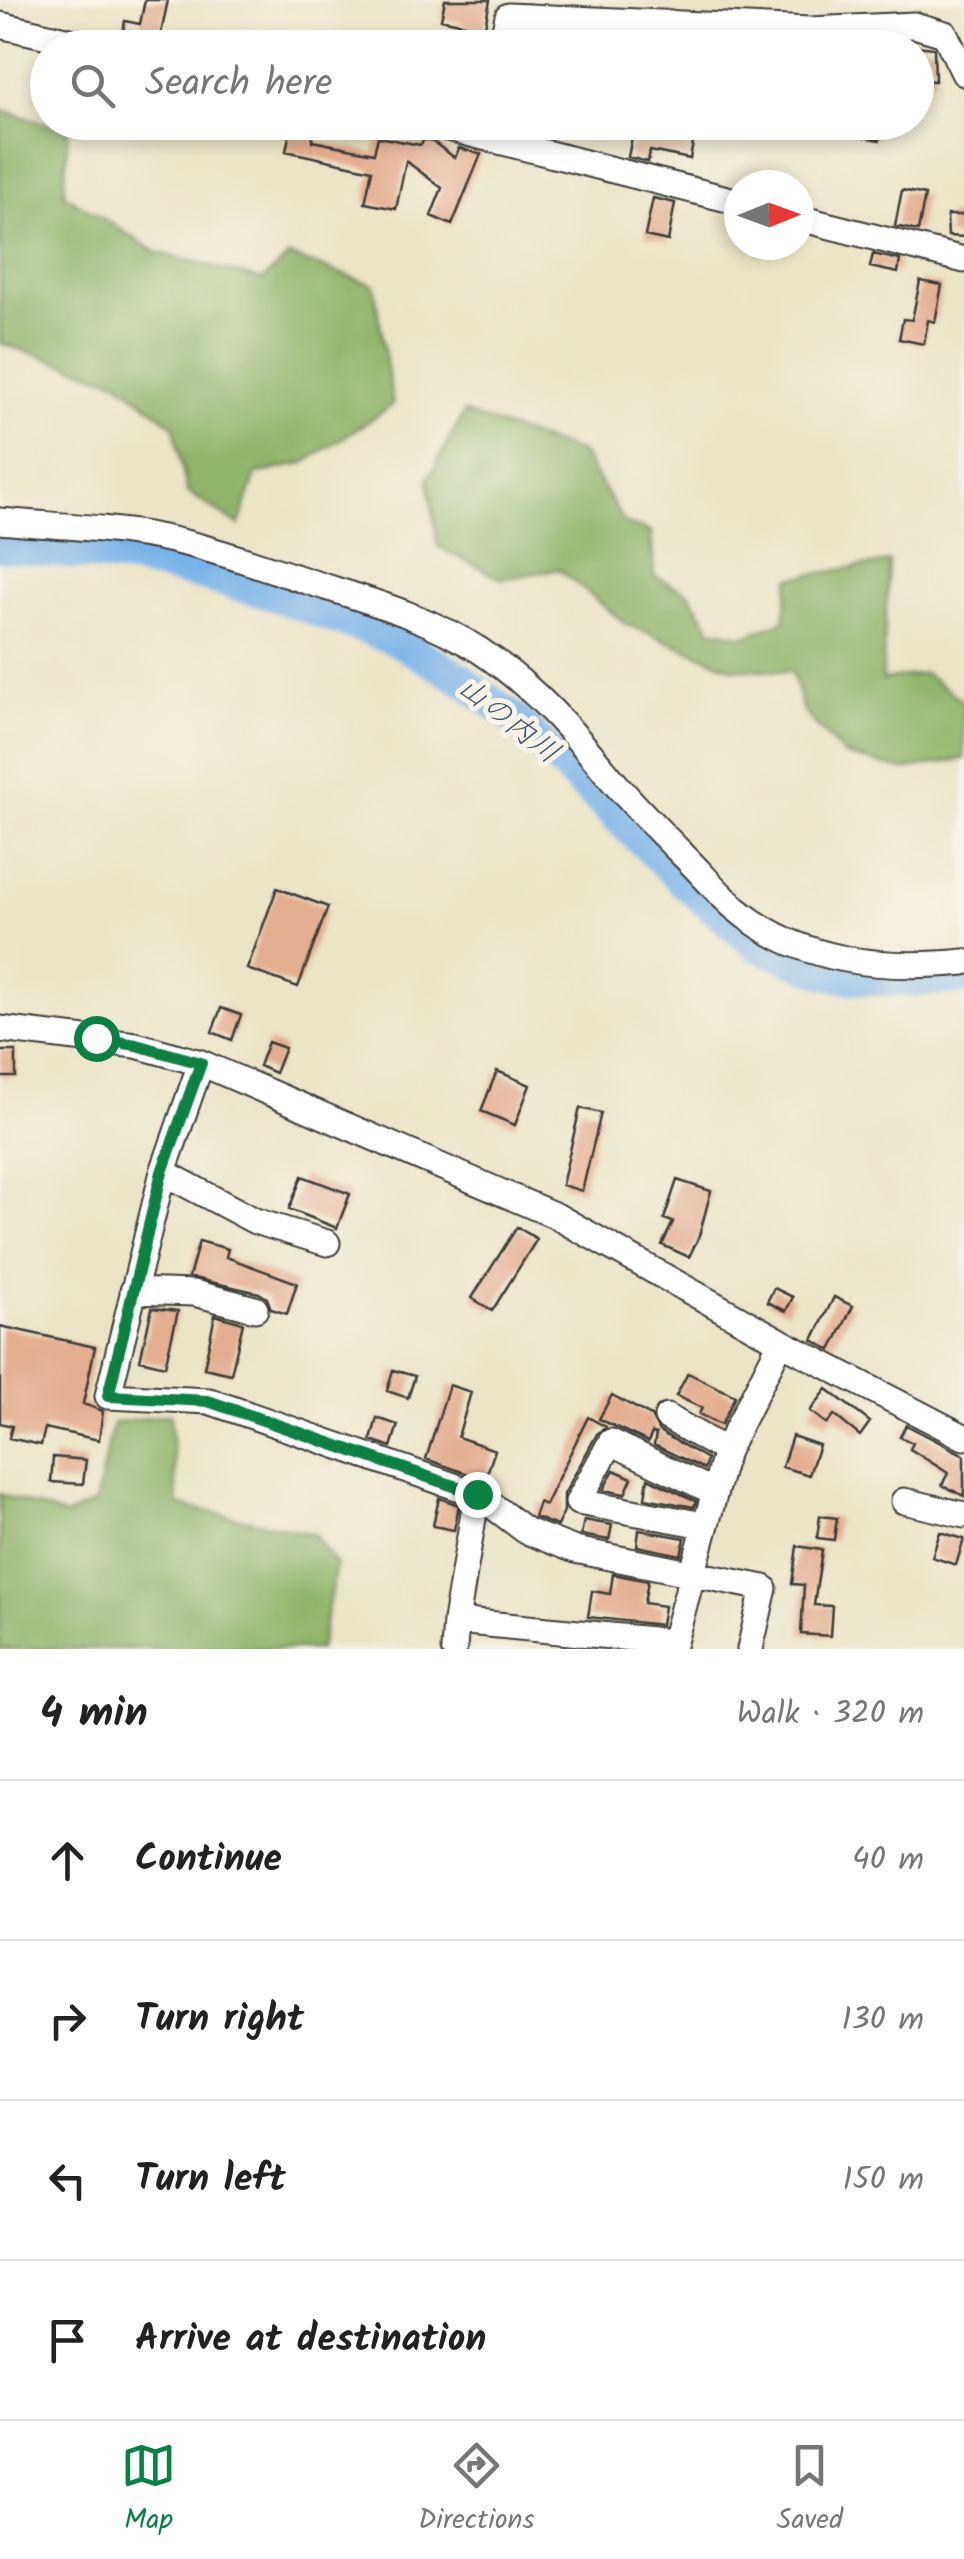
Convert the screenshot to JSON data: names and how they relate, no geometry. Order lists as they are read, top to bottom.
{
  "water": ["山の内川"],
  "north": "right",
  "page": {
    "search": "Search here",
    "heading": ["4 min", "Walk · 320 m"],
    "list": [
      ["Continue", "40 m"],
      ["Turn right", "130 m"],
      ["Turn left", "150 m"],
      "Arrive at destination"
    ],
    "nav": ["Map", "Directions", "Saved"]
  }
}
